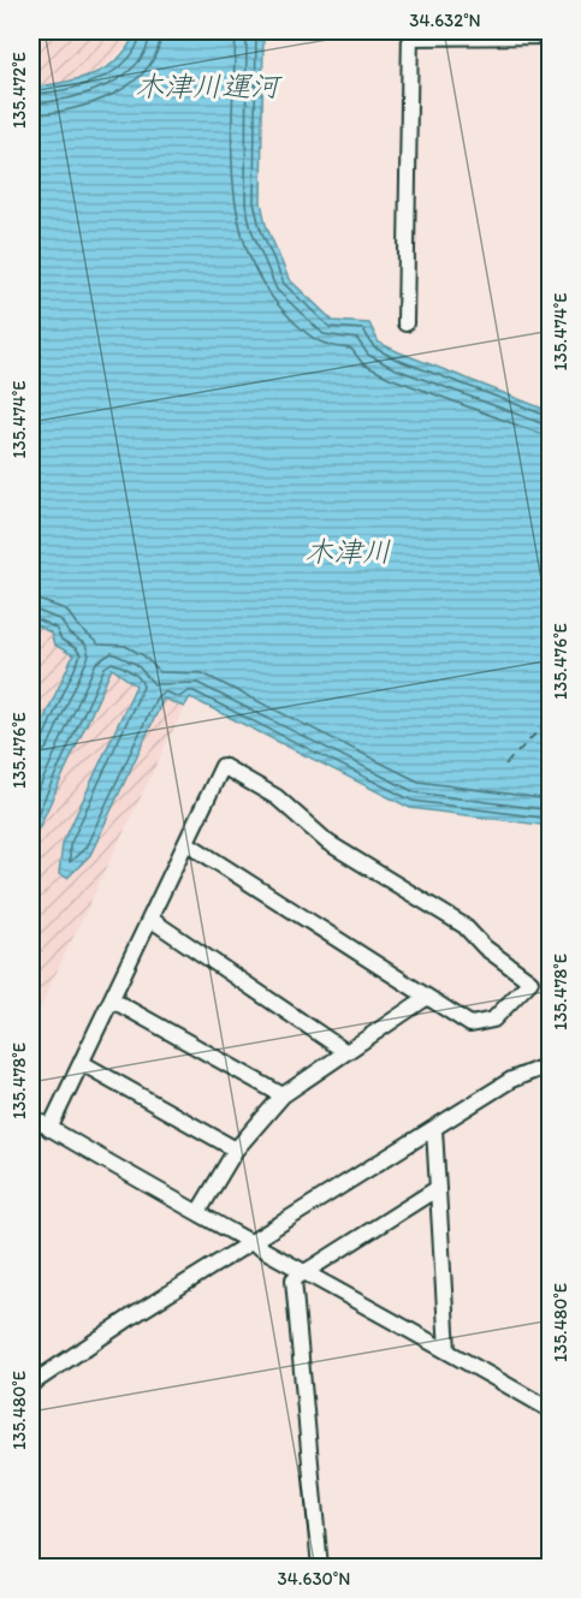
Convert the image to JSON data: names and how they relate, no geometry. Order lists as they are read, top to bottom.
{
  "water": ["木津川運河", "木津川"],
  "coordinates": [
    "34.632°N",
    "135.472°E",
    "135.474°E",
    "135.476°E",
    "135.478°E",
    "135.480°E",
    "34.630°N"
  ]
}
